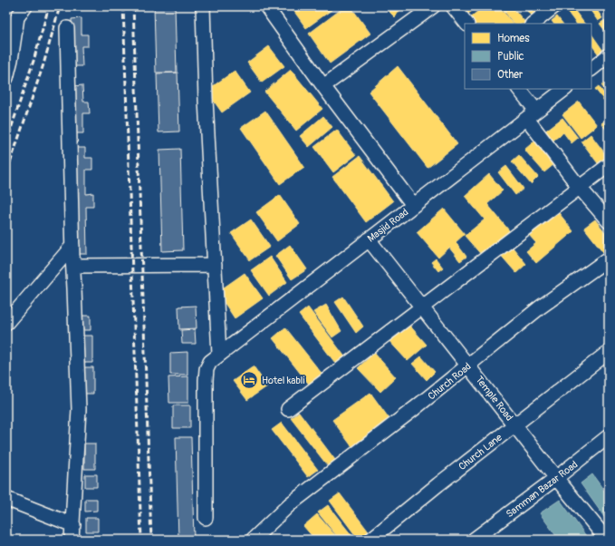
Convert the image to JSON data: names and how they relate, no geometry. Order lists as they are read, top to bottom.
{
  "streets": {
    "street": [
      "Masjid Road",
      "Church Road",
      "Temple Road",
      "Church Lane",
      "Samman Bazar Road"
    ]
  },
  "crossings": [
    ["Masjid Road", "Temple Road"],
    ["Church Road", "Temple Road"],
    ["Temple Road", "Church Lane"],
    ["Temple Road", "Samman Bazar Road"]
  ],
  "places": {
    "hotel": ["Hotel kabli"]
  },
  "legend": ["Homes", "Public", "Other"]
}
